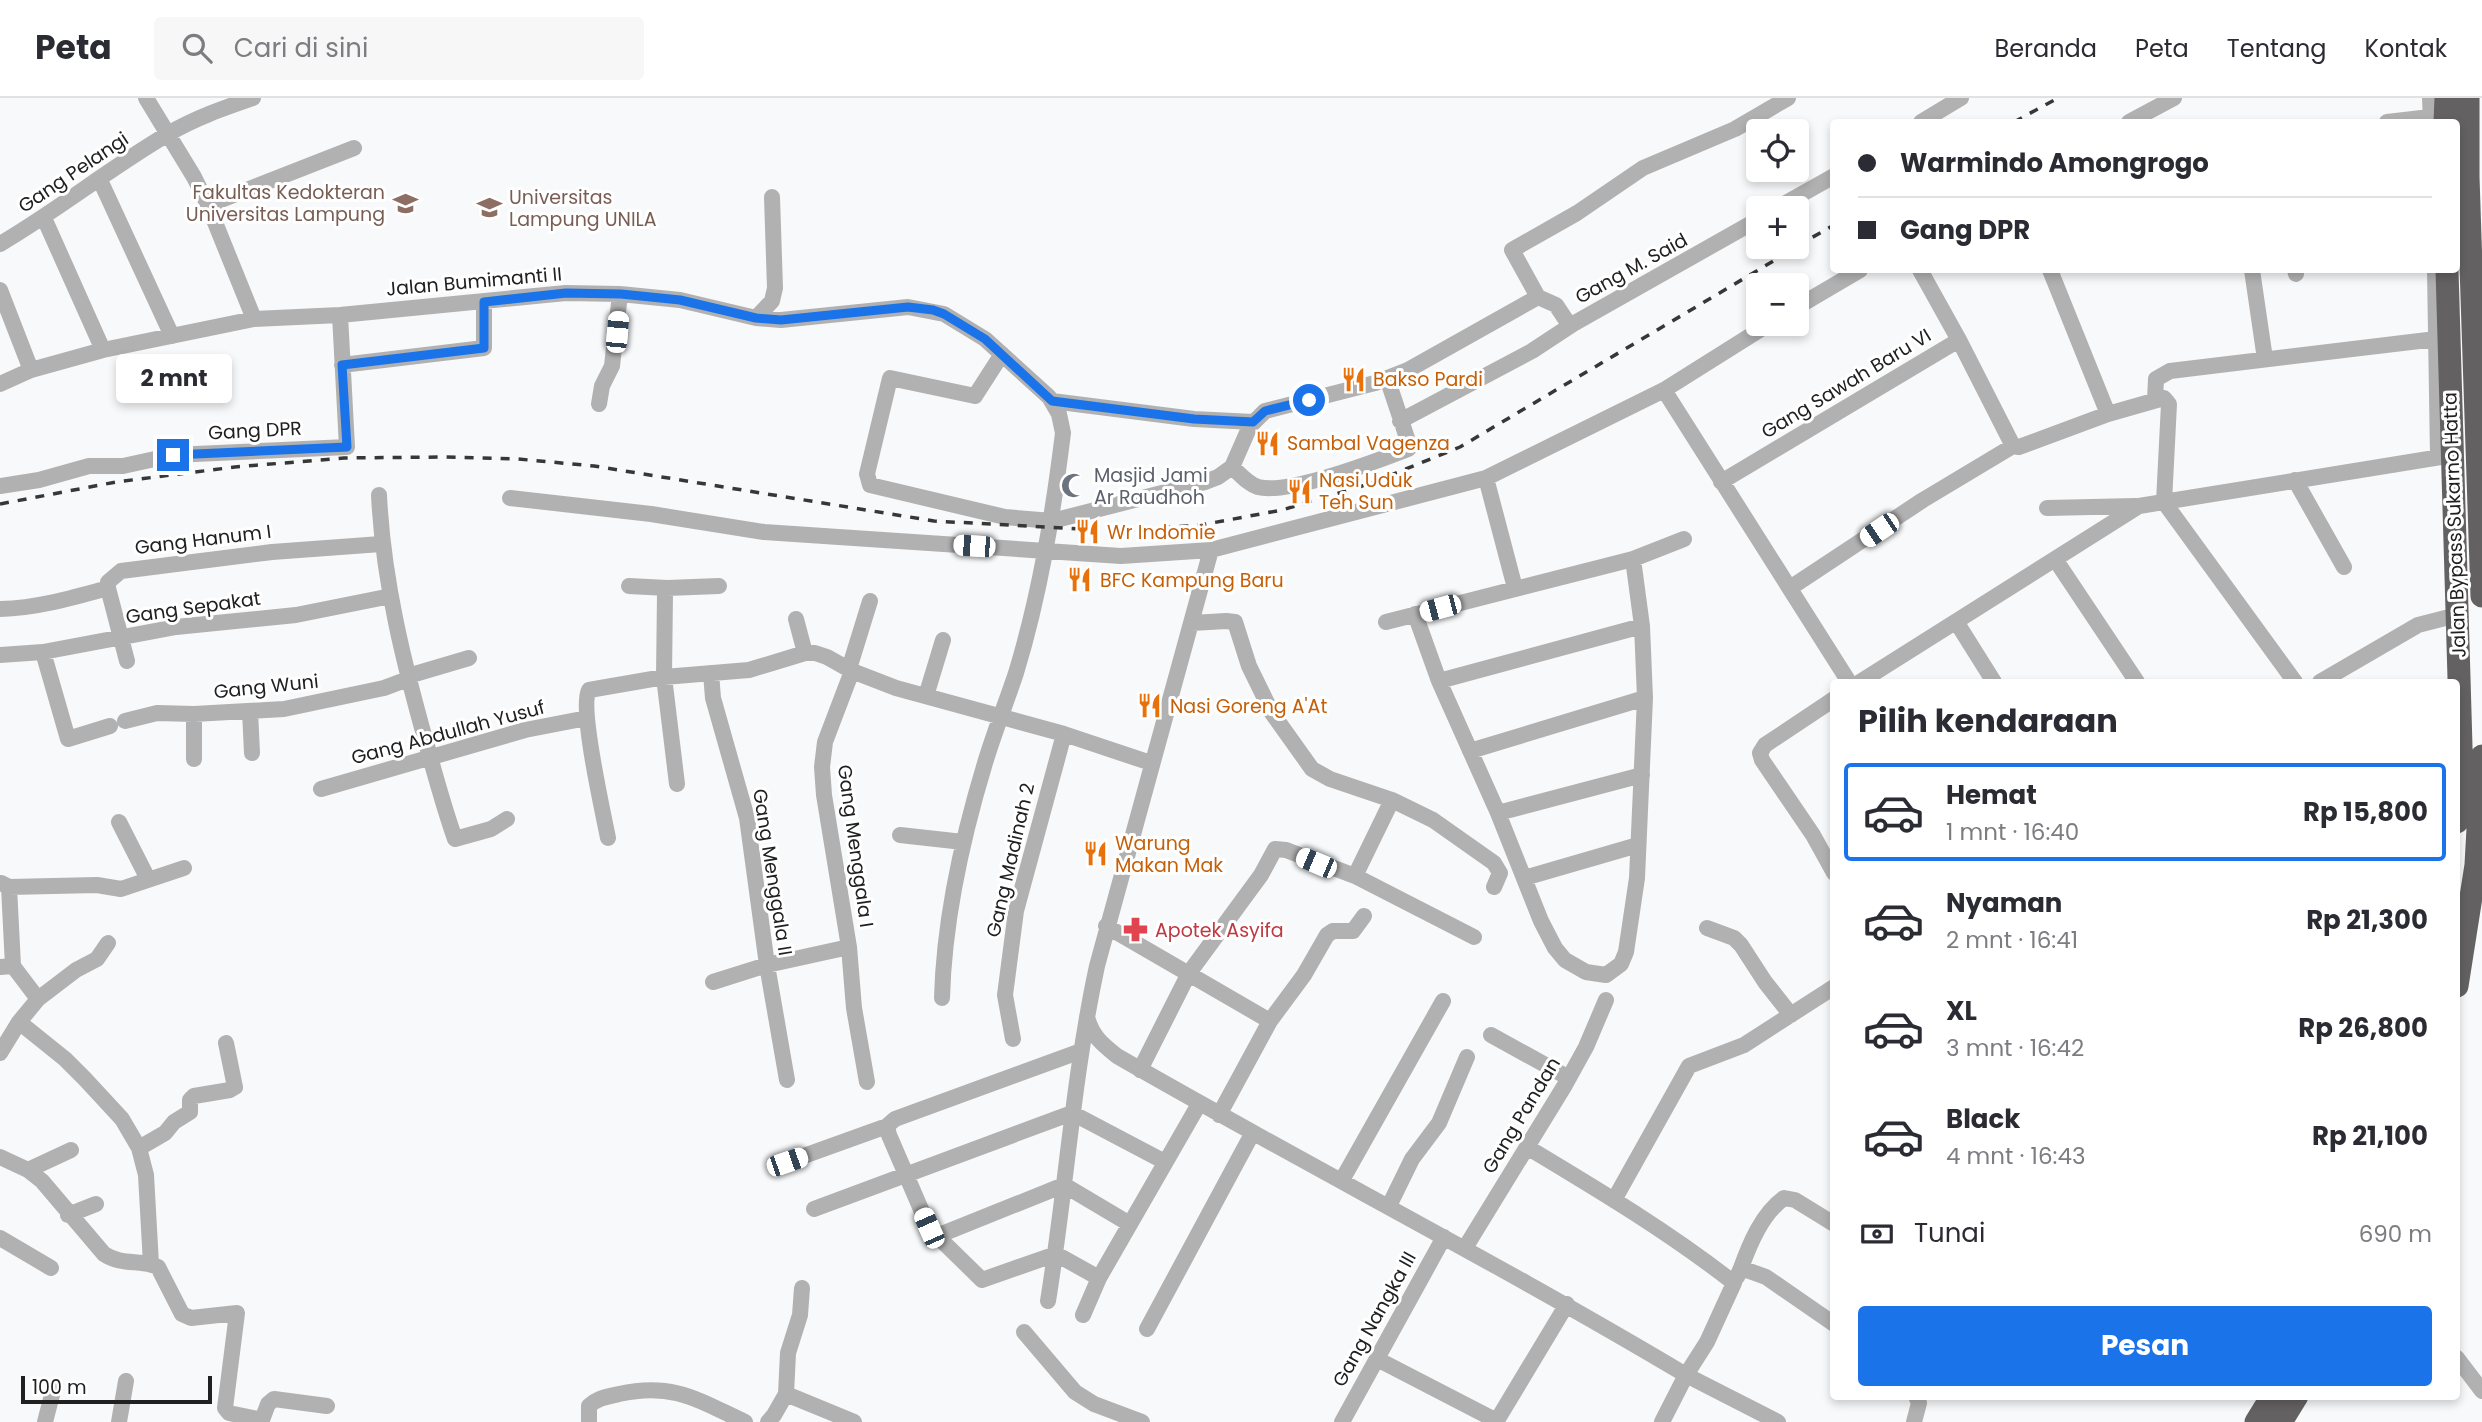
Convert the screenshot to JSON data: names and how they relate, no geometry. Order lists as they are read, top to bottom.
{
  "streets": {
    "highway": ["Jalan Bypass Sukarno Hatta"],
    "street": [
      "Gang Pelangi",
      "Gang M. Said",
      "Jalan Bumimanti II",
      "Gang Sawah Baru VI",
      "Gang DPR",
      "Gang Hanum I",
      "Gang Sepakat",
      "Gang Wuni",
      "Gang Abdullah Yusuf",
      "Gang Menggala I",
      "Gang Madinah 2",
      "Gang Menggala II",
      "Gang Pandan",
      "Gang Nangka III"
    ]
  },
  "crossings": [
    ["Gang Sepakat", "Gang Wuni"]
  ],
  "places": {
    "school or university": ["Fakultas Kedokteran Universitas Lampung", "Universitas Lampung UNILA"],
    "restaurant": [
      "Bakso Pardi",
      "Sambal Vagenza",
      "Nasi Uduk Teh Sun",
      "Wr Indomie",
      "BFC Kampung Baru",
      "Nasi Goreng A'At",
      "Warung Makan Mak"
    ],
    "mosque": ["Masjid Jami Ar Raudhoh"],
    "pharmacy": ["Apotek Asyifa"]
  },
  "scale_bar": "100 m",
  "page": {
    "header": "Peta",
    "search": "Cari di sini",
    "nav": [
      "Beranda",
      "Peta",
      "Tentang",
      "Kontak"
    ],
    "map_buttons": ["+", "−"],
    "banner": ["Warmindo Amongrogo", "Gang DPR"],
    "bubble": "2 mnt",
    "heading": "Pilih kendaraan",
    "list": [
      {
        "name": "Hemat",
        "note": "1 mnt · 16:40",
        "value": "Rp 15,800"
      },
      {
        "name": "Nyaman",
        "note": "2 mnt · 16:41",
        "value": "Rp 21,300"
      },
      {
        "name": "XL",
        "note": "3 mnt · 16:42",
        "value": "Rp 26,800"
      },
      {
        "name": "Black",
        "note": "4 mnt · 16:43",
        "value": "Rp 21,100"
      }
    ],
    "pay": ["Tunai", "690 m"],
    "buttons": "Pesan",
    "scale": "100 m"
  }
}
